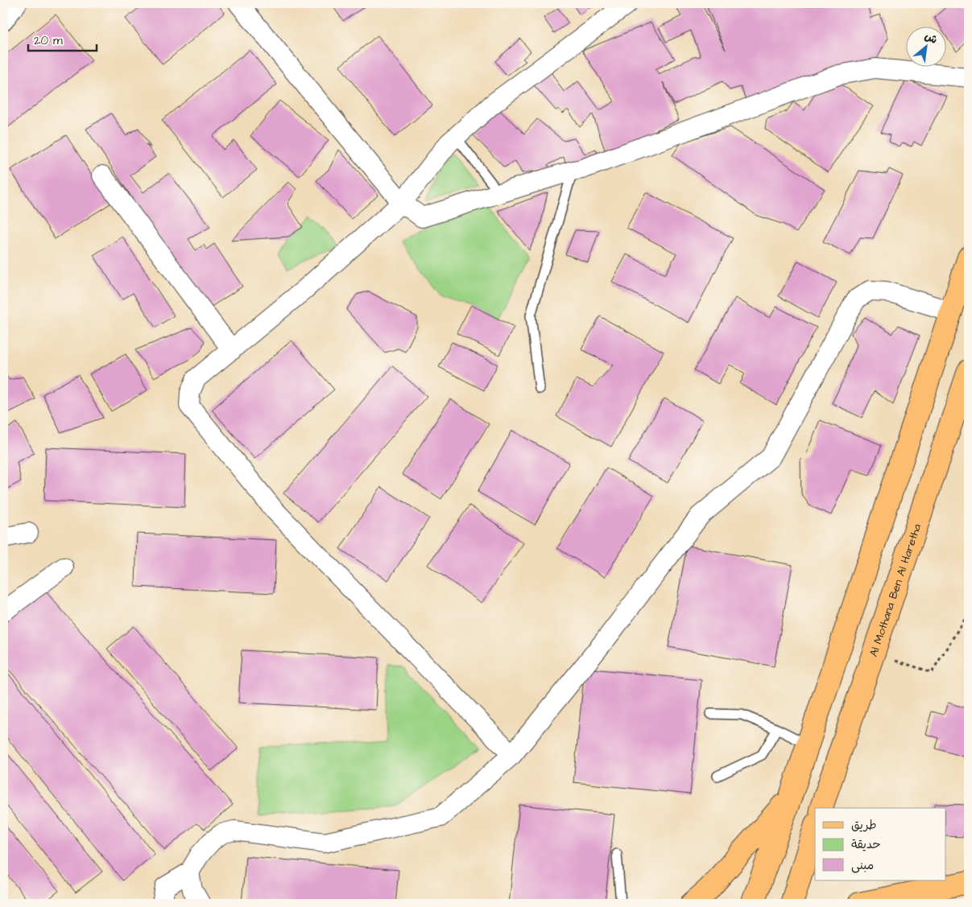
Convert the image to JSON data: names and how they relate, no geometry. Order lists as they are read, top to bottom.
{
  "streets": {
    "main road": ["Al Mothana Ben Al Haretha"]
  },
  "legend": ["طريق", "حديقة", "مبنى"],
  "scale_bar": "20 m",
  "north": "top right"
}
